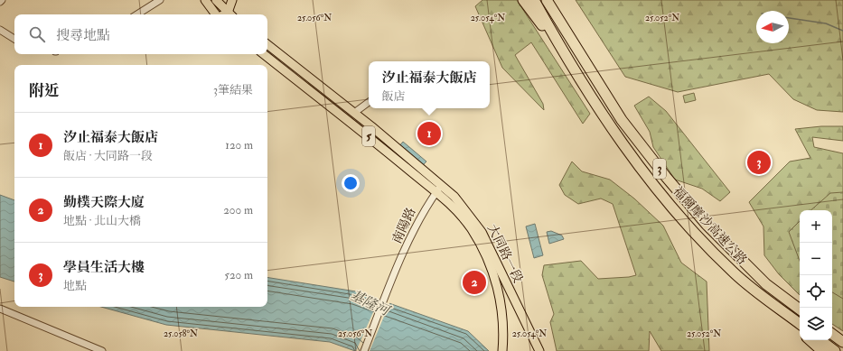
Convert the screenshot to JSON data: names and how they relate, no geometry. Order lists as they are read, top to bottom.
{
  "streets": {
    "highway": ["3", "福爾摩沙高速公路"],
    "main road": ["5", "大同路一段"],
    "street": ["南陽路"]
  },
  "crossings": [
    ["南陽路", "大同路一段"]
  ],
  "water": ["基隆河"],
  "north": "left",
  "page": {
    "search": "搜尋地點",
    "popup": ["汐止福泰大飯店", "飯店"],
    "heading": ["附近", "3筆結果"],
    "list": [
      {
        "mark": "1",
        "name": "汐止福泰大飯店",
        "note": "飯店 · 大同路一段",
        "value": "120 m"
      },
      {
        "mark": "2",
        "name": "勤樸天際大廈",
        "note": "地點 · 北山大橋",
        "value": "200 m"
      },
      {
        "mark": "3",
        "name": "學員生活大樓",
        "note": "地點",
        "value": "520 m"
      }
    ],
    "pins": ["1", "3", "2"],
    "map_buttons": ["+", "−"]
  },
  "coordinates": [
    "25.056°N",
    "25.054°N",
    "25.052°N",
    "25.058°N"
  ]
}
